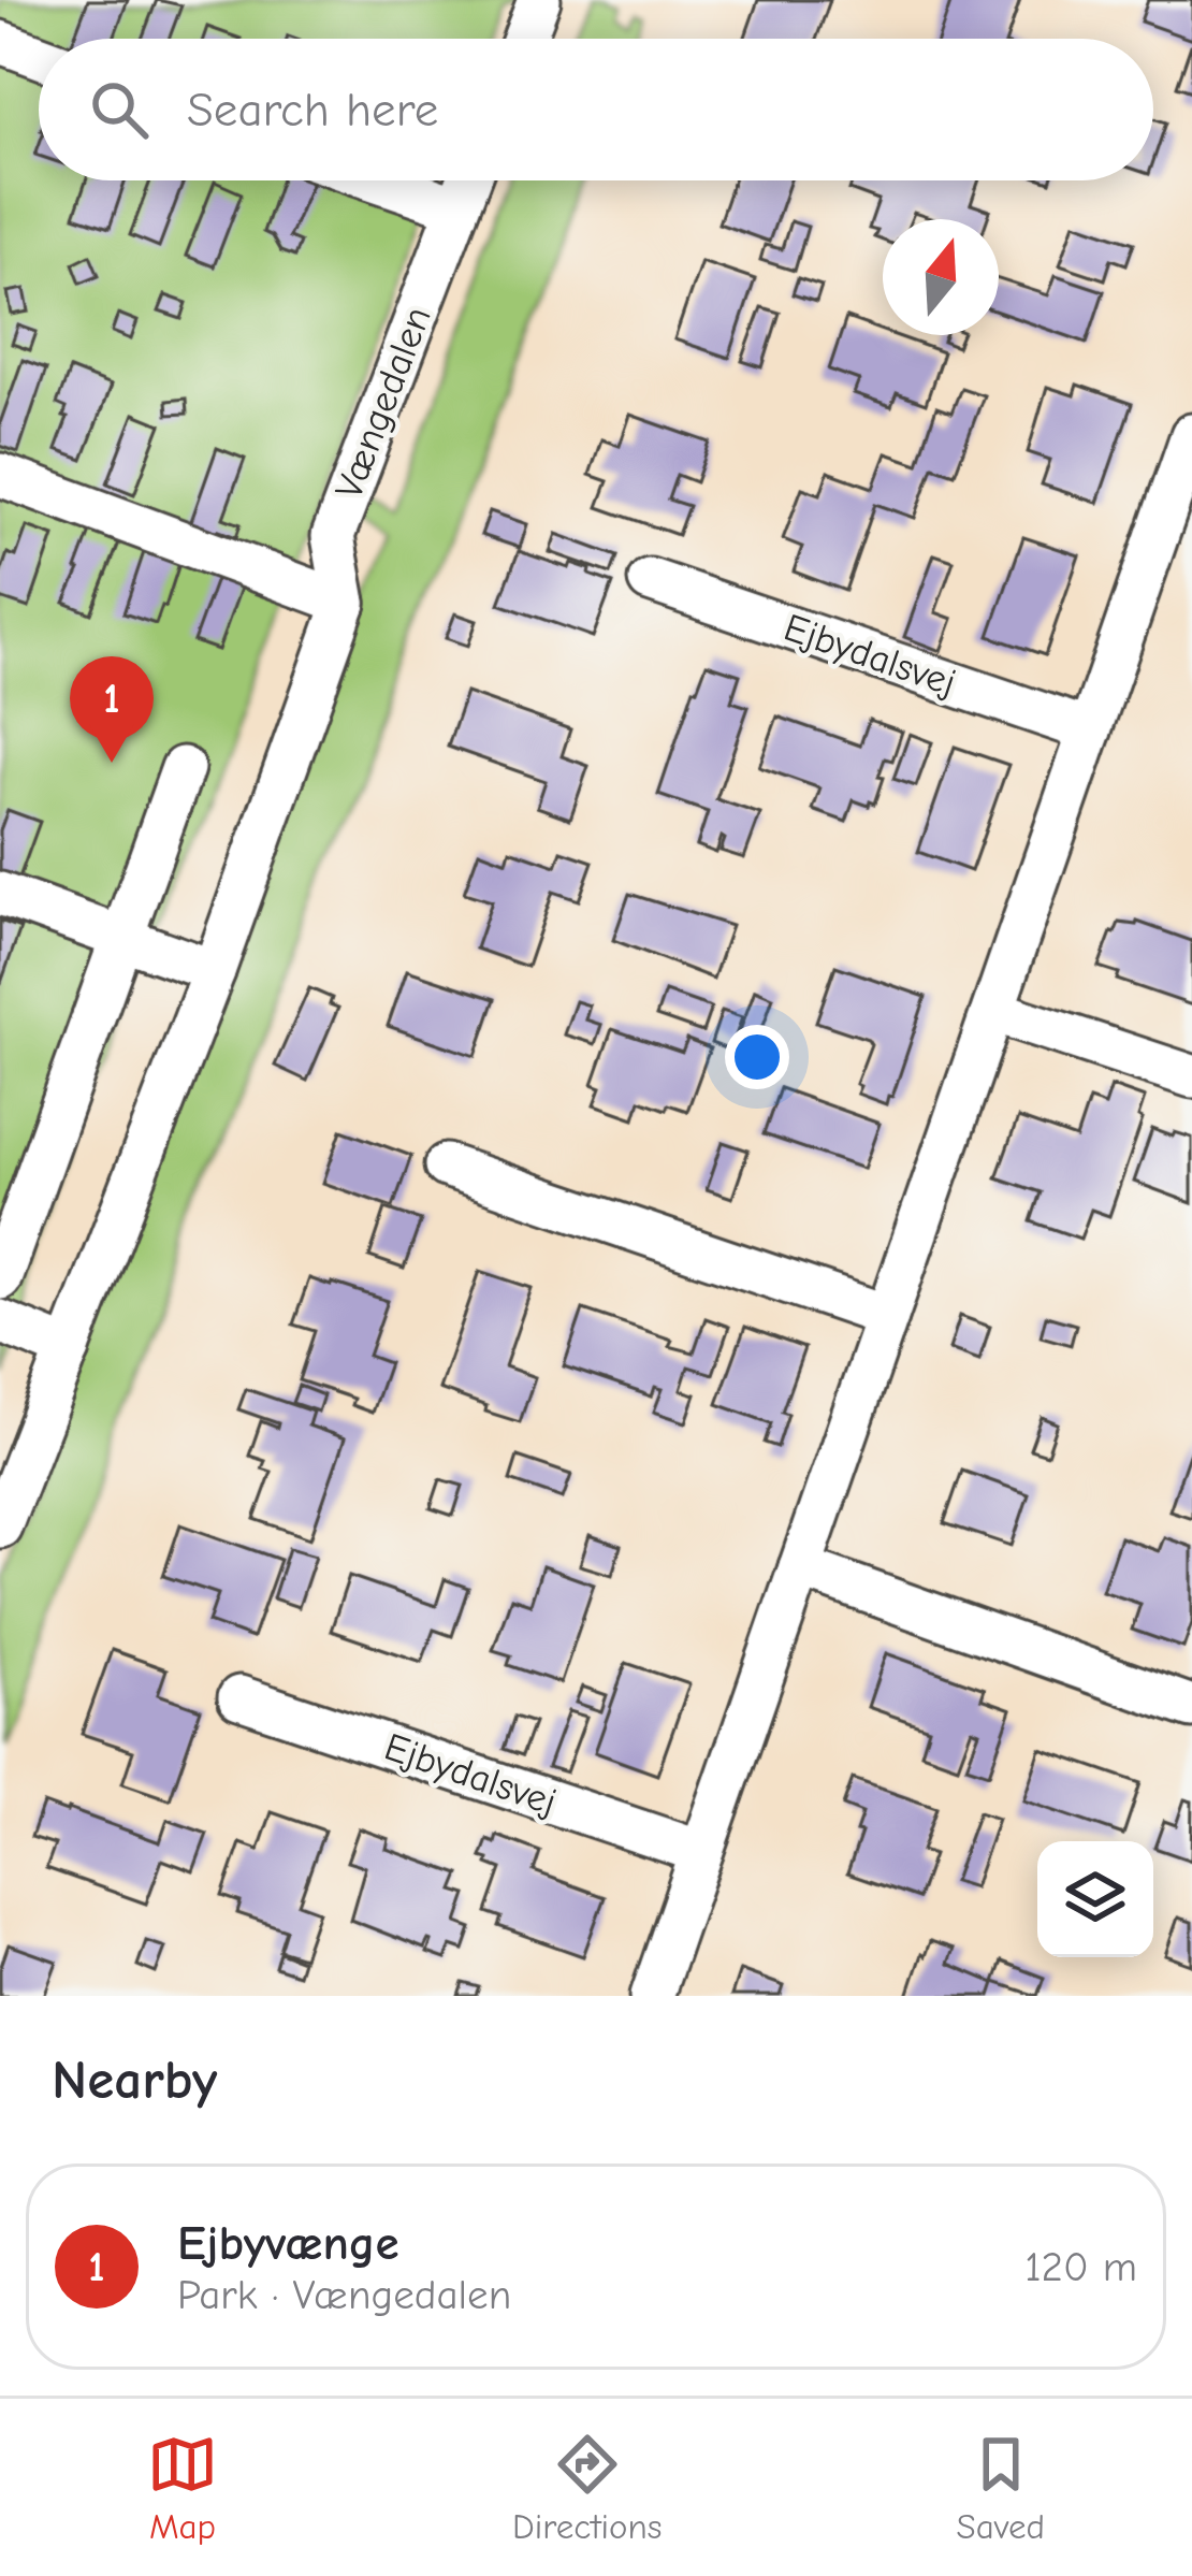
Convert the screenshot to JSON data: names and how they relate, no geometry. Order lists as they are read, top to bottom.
{
  "streets": {
    "street": ["Vængedalen", "Ejbydalsvej"]
  },
  "north": "top",
  "page": {
    "search": "Search here",
    "pins": "1",
    "heading": "Nearby",
    "list": [
      {
        "mark": "1",
        "name": "Ejbyvænge",
        "note": "Park · Vængedalen",
        "value": "120 m"
      }
    ],
    "nav": ["Map", "Directions", "Saved"]
  }
}
